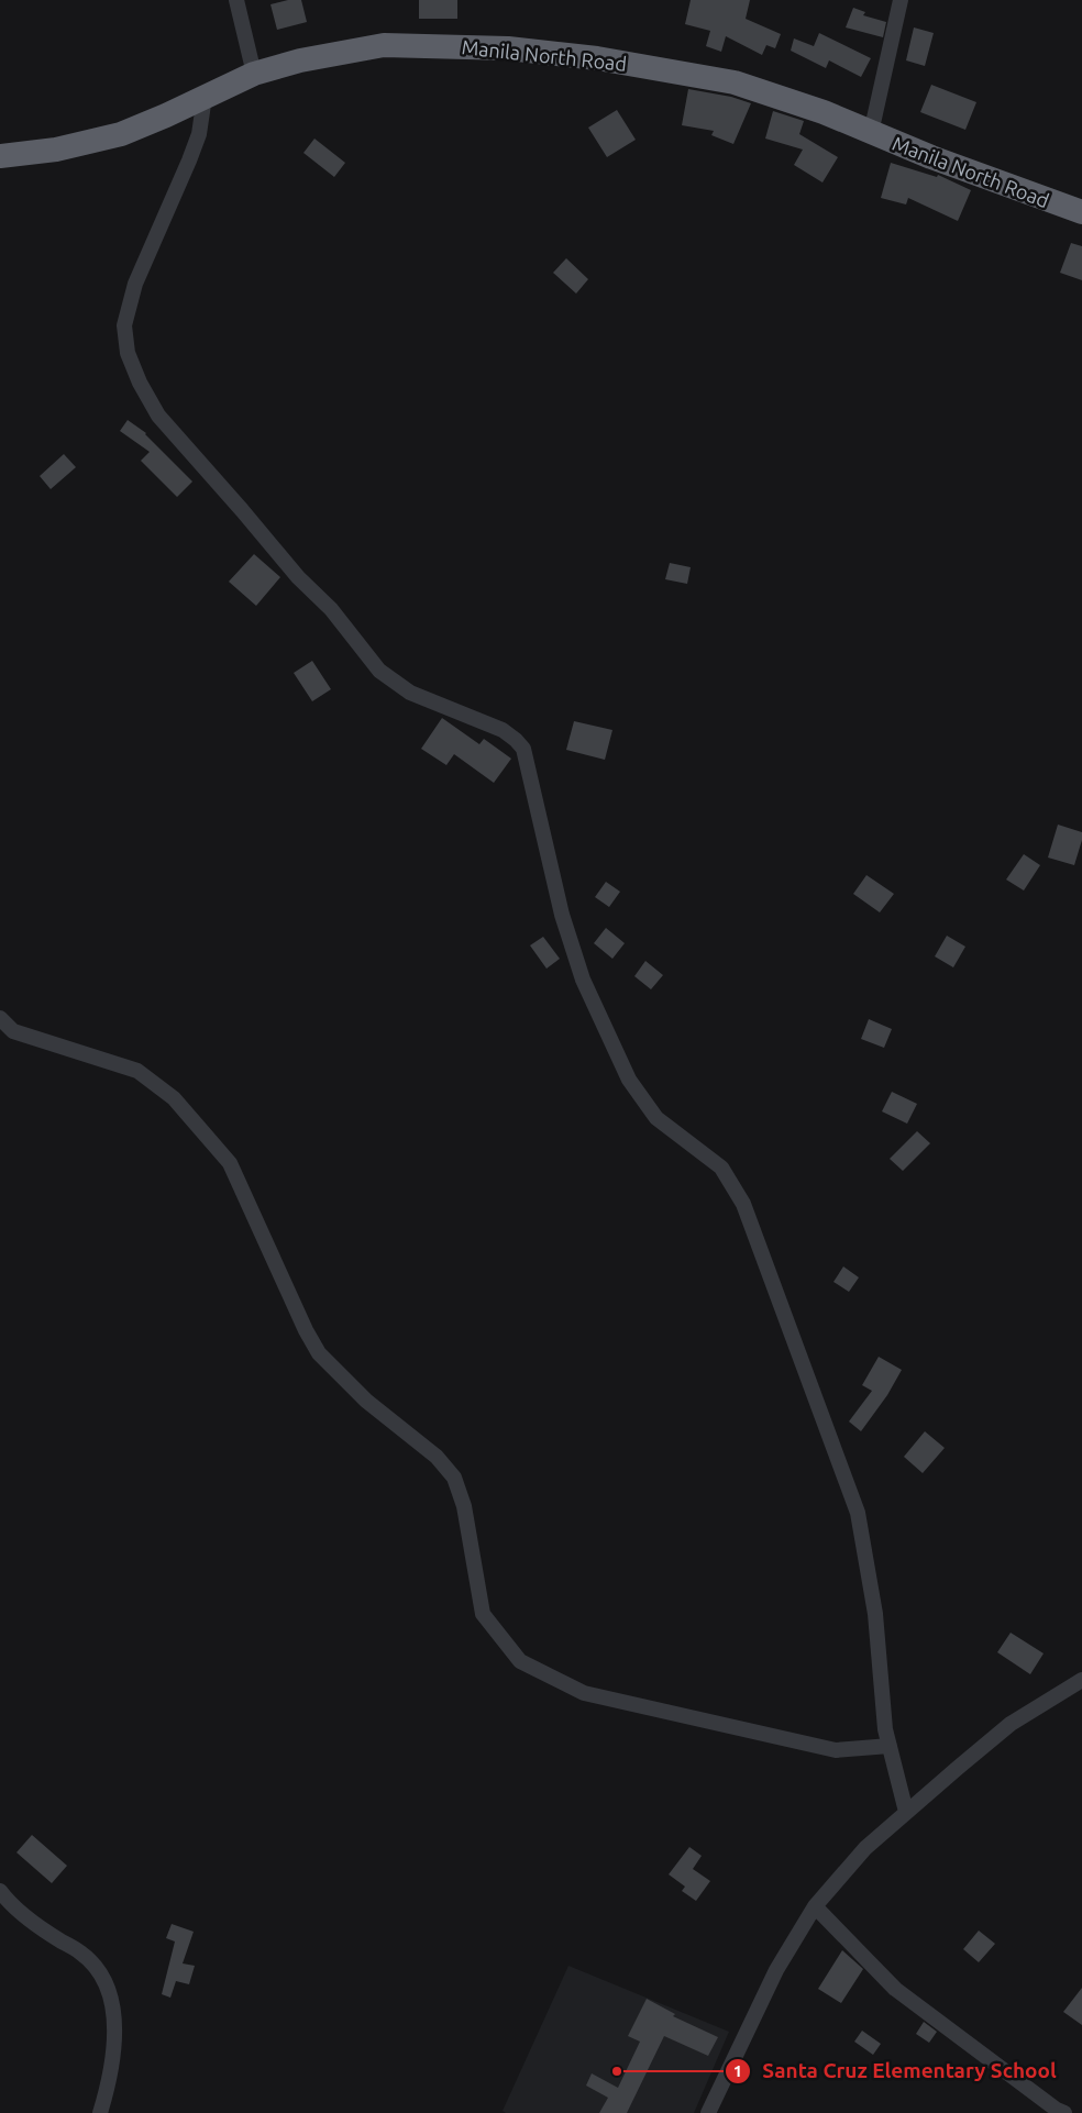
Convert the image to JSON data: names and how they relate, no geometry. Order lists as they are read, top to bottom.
{
  "streets": {
    "highway": ["Manila North Road"]
  },
  "places": ["Santa Cruz Elementary School"]
}
